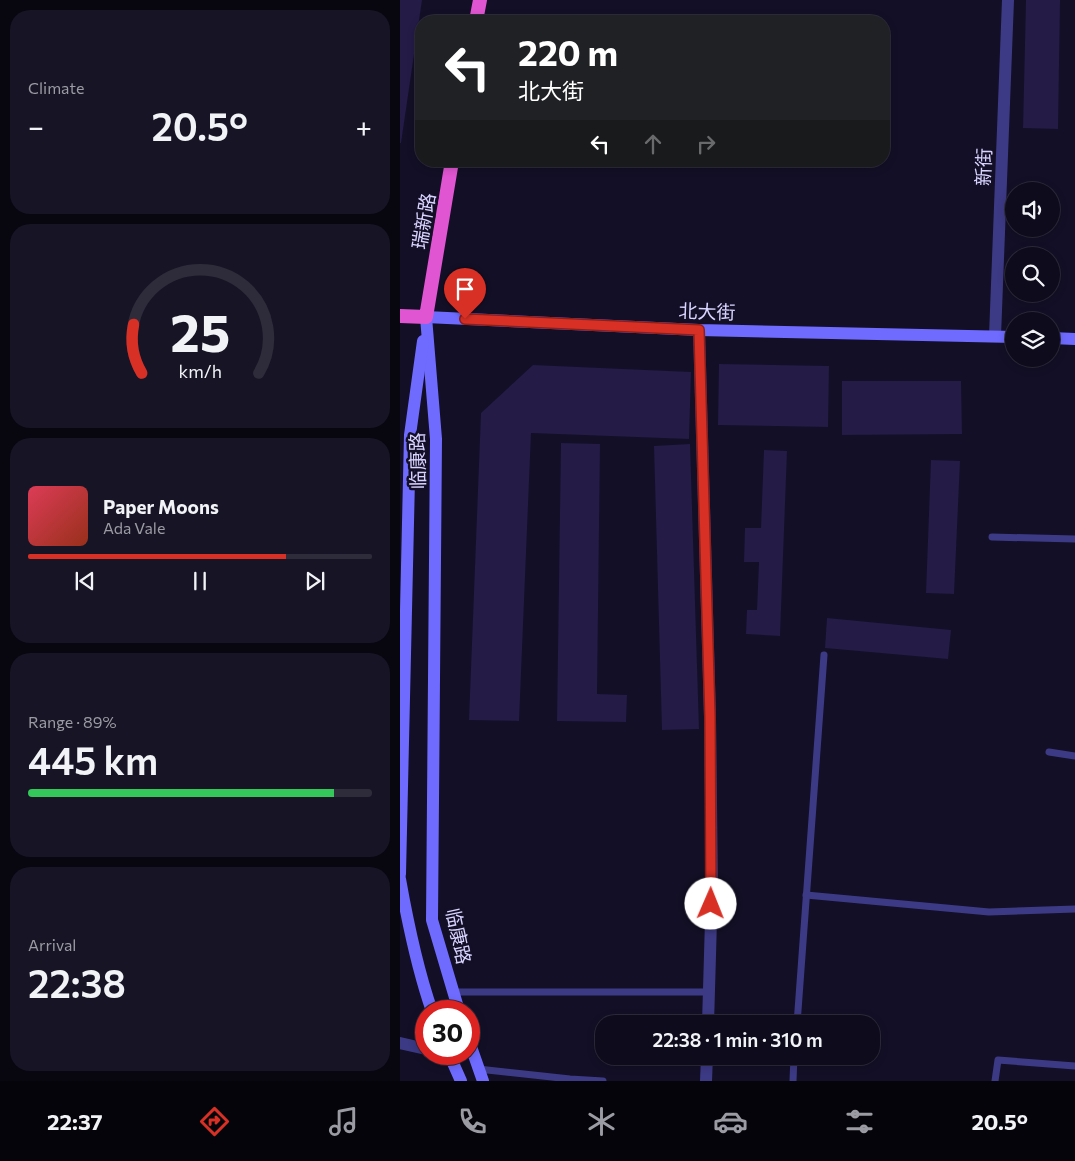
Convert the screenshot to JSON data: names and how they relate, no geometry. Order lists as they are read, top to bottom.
{
  "streets": {
    "highway": ["瑞新路", "北大街"],
    "main road": ["临康路"],
    "street": ["新街"]
  },
  "crossings": [
    ["新街", "北大街"],
    ["瑞新路", "北大街"],
    ["瑞新路", "临康路"],
    ["北大街", "临康路"]
  ],
  "page": {
    "tile": [
      "Climate",
      ["Range · 89%", "445 km"],
      ["Arrival", "22:38"]
    ],
    "turn": ["220 m", "北大街"],
    "heat": ["−", "20.5°", "+"],
    "song": ["Paper Moons", "Ada Vale"],
    "limit": "30",
    "trip": "22:38 · 1 min · 310 m",
    "tabs": ["22:37", "20.5°"],
    "gauge": ["25", "km/h"]
  }
}
